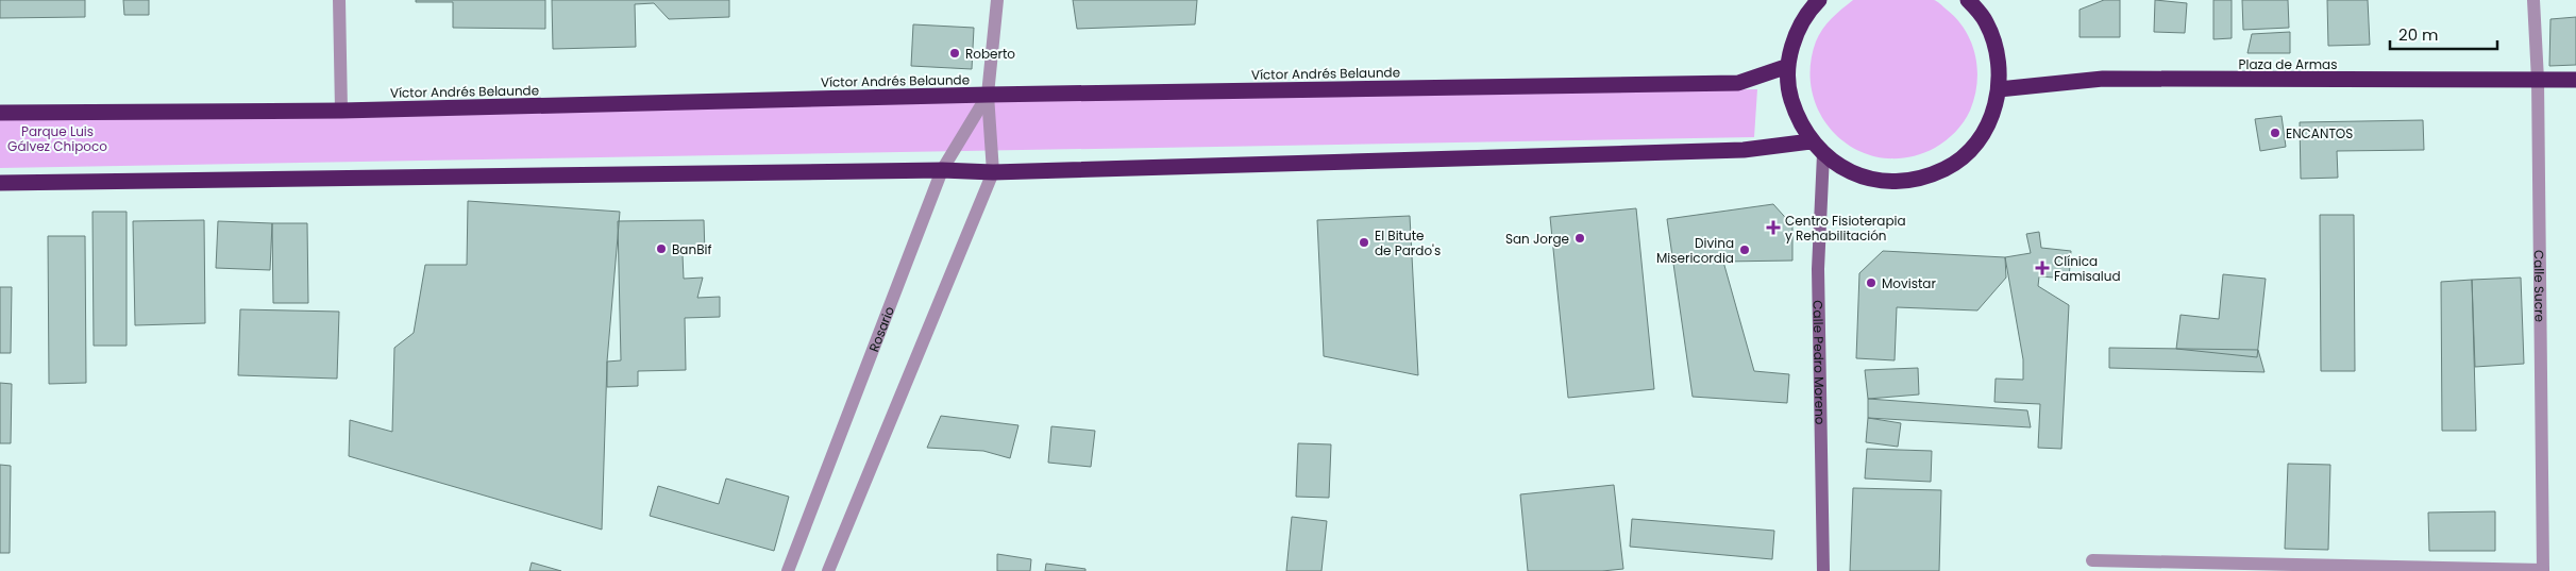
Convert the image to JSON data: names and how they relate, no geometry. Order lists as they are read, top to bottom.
{
  "streets": {
    "highway": ["Plaza de Armas", "Víctor Andrés Belaunde"],
    "main road": ["Calle Pedro Moreno"],
    "street": ["Calle Sucre", "Rosario"]
  },
  "crossings": [
    ["Plaza de Armas", "Calle Sucre"],
    ["Víctor Andrés Belaunde", "Rosario"]
  ],
  "parks": ["Parque Luis Gálvez Chipoco"],
  "places": {
    "other": [
      "Roberto",
      "ENCANTOS",
      "San Jorge",
      "El Bitute de Pardo's",
      "BanBif",
      "Divina Misericordia",
      "Movistar"
    ],
    "health": ["Centro Fisioterapia y Rehabilitación", "Clínica Famisalud"]
  },
  "scale_bar": "20 m"
}
